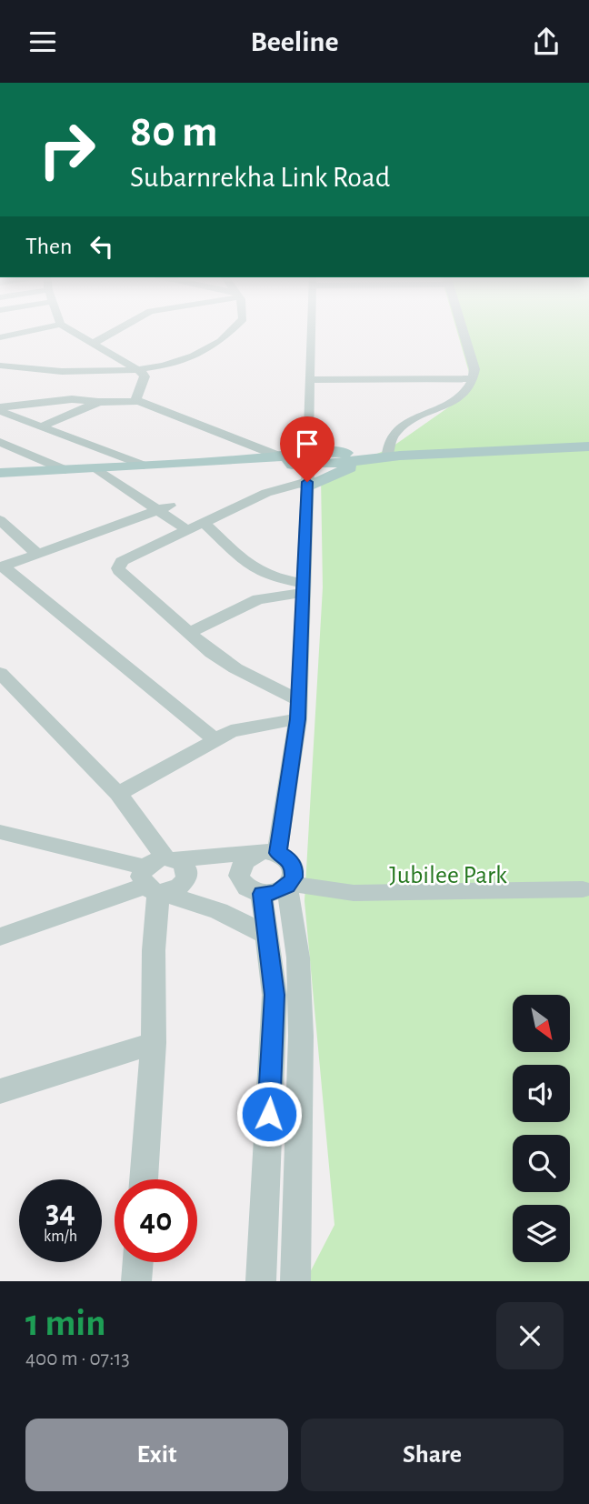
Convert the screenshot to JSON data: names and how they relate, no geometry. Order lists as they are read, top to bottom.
{
  "parks": ["Jubilee Park"],
  "north": "bottom right",
  "page": {
    "header": "Beeline",
    "turn": ["80 m", "Subarnrekha Link Road"],
    "then": "Then",
    "speed": "34 km/h",
    "limit": "40",
    "heading": ["1 min", "400 m · 07:13"],
    "buttons": ["Exit", "Share"]
  }
}
